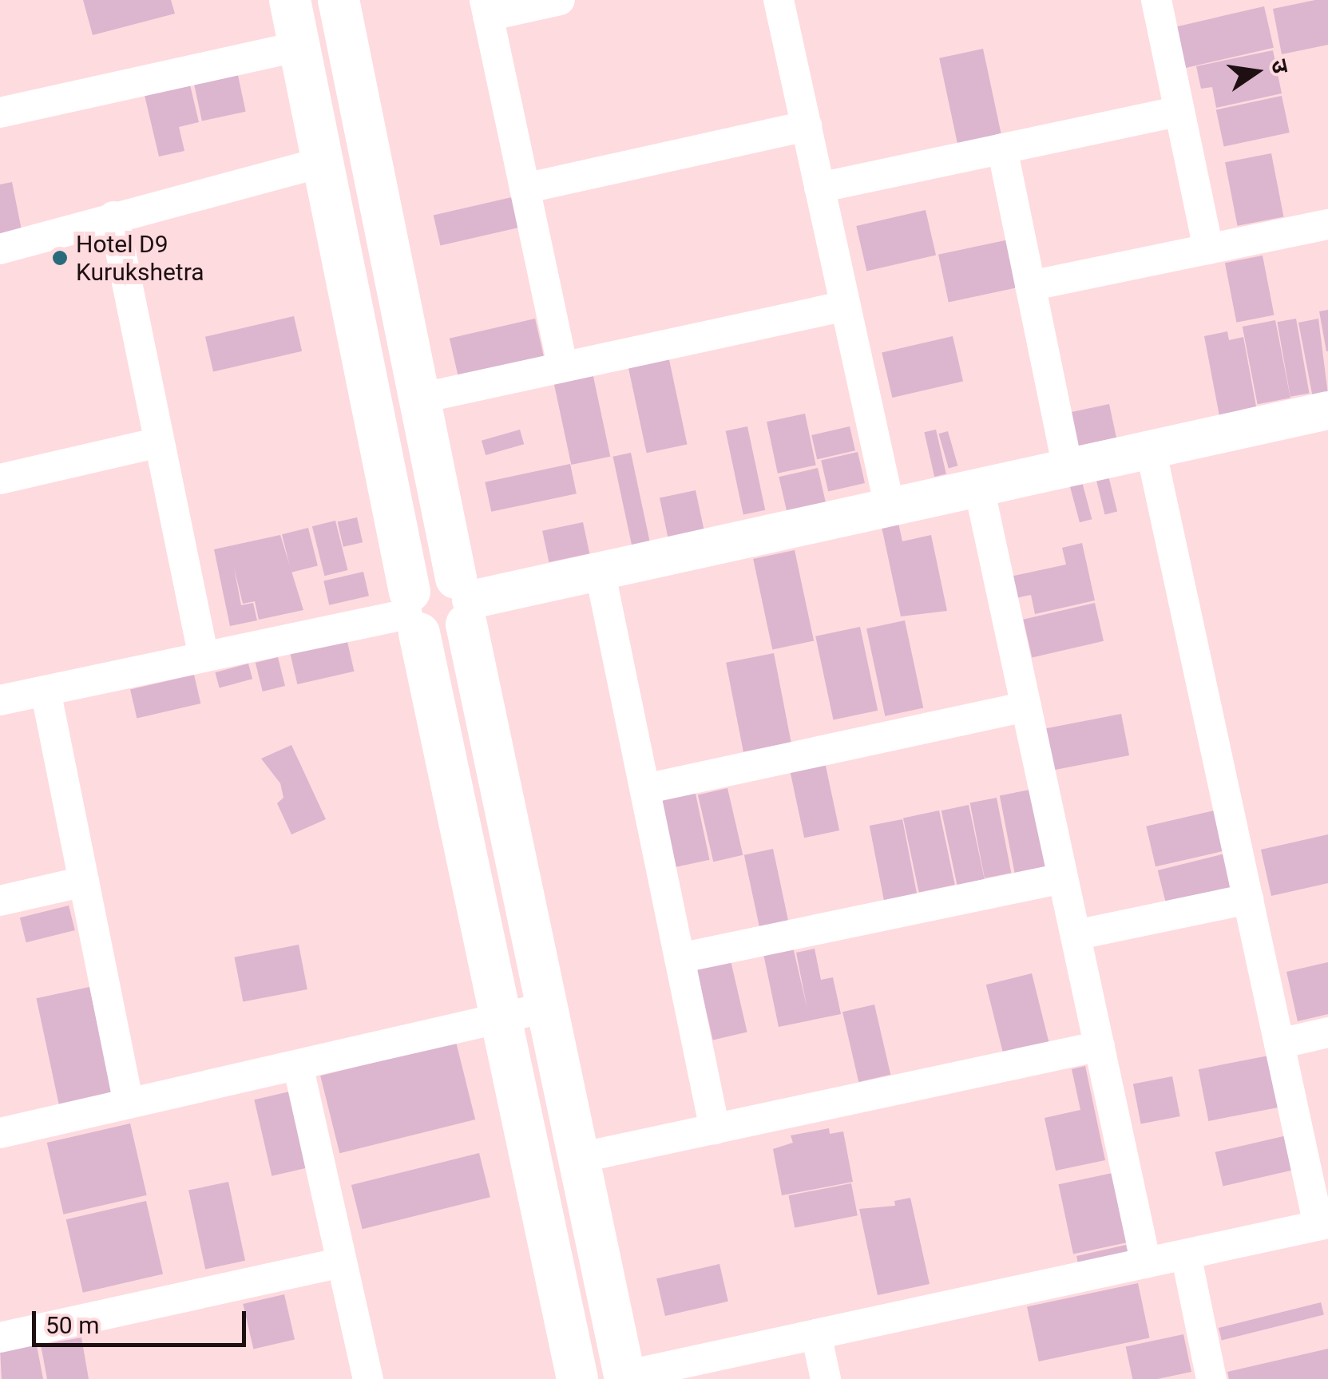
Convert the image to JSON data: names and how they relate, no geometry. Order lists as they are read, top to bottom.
{
  "places": ["Hotel D9 Kurukshetra"],
  "scale_bar": "50 m",
  "north": "right"
}
